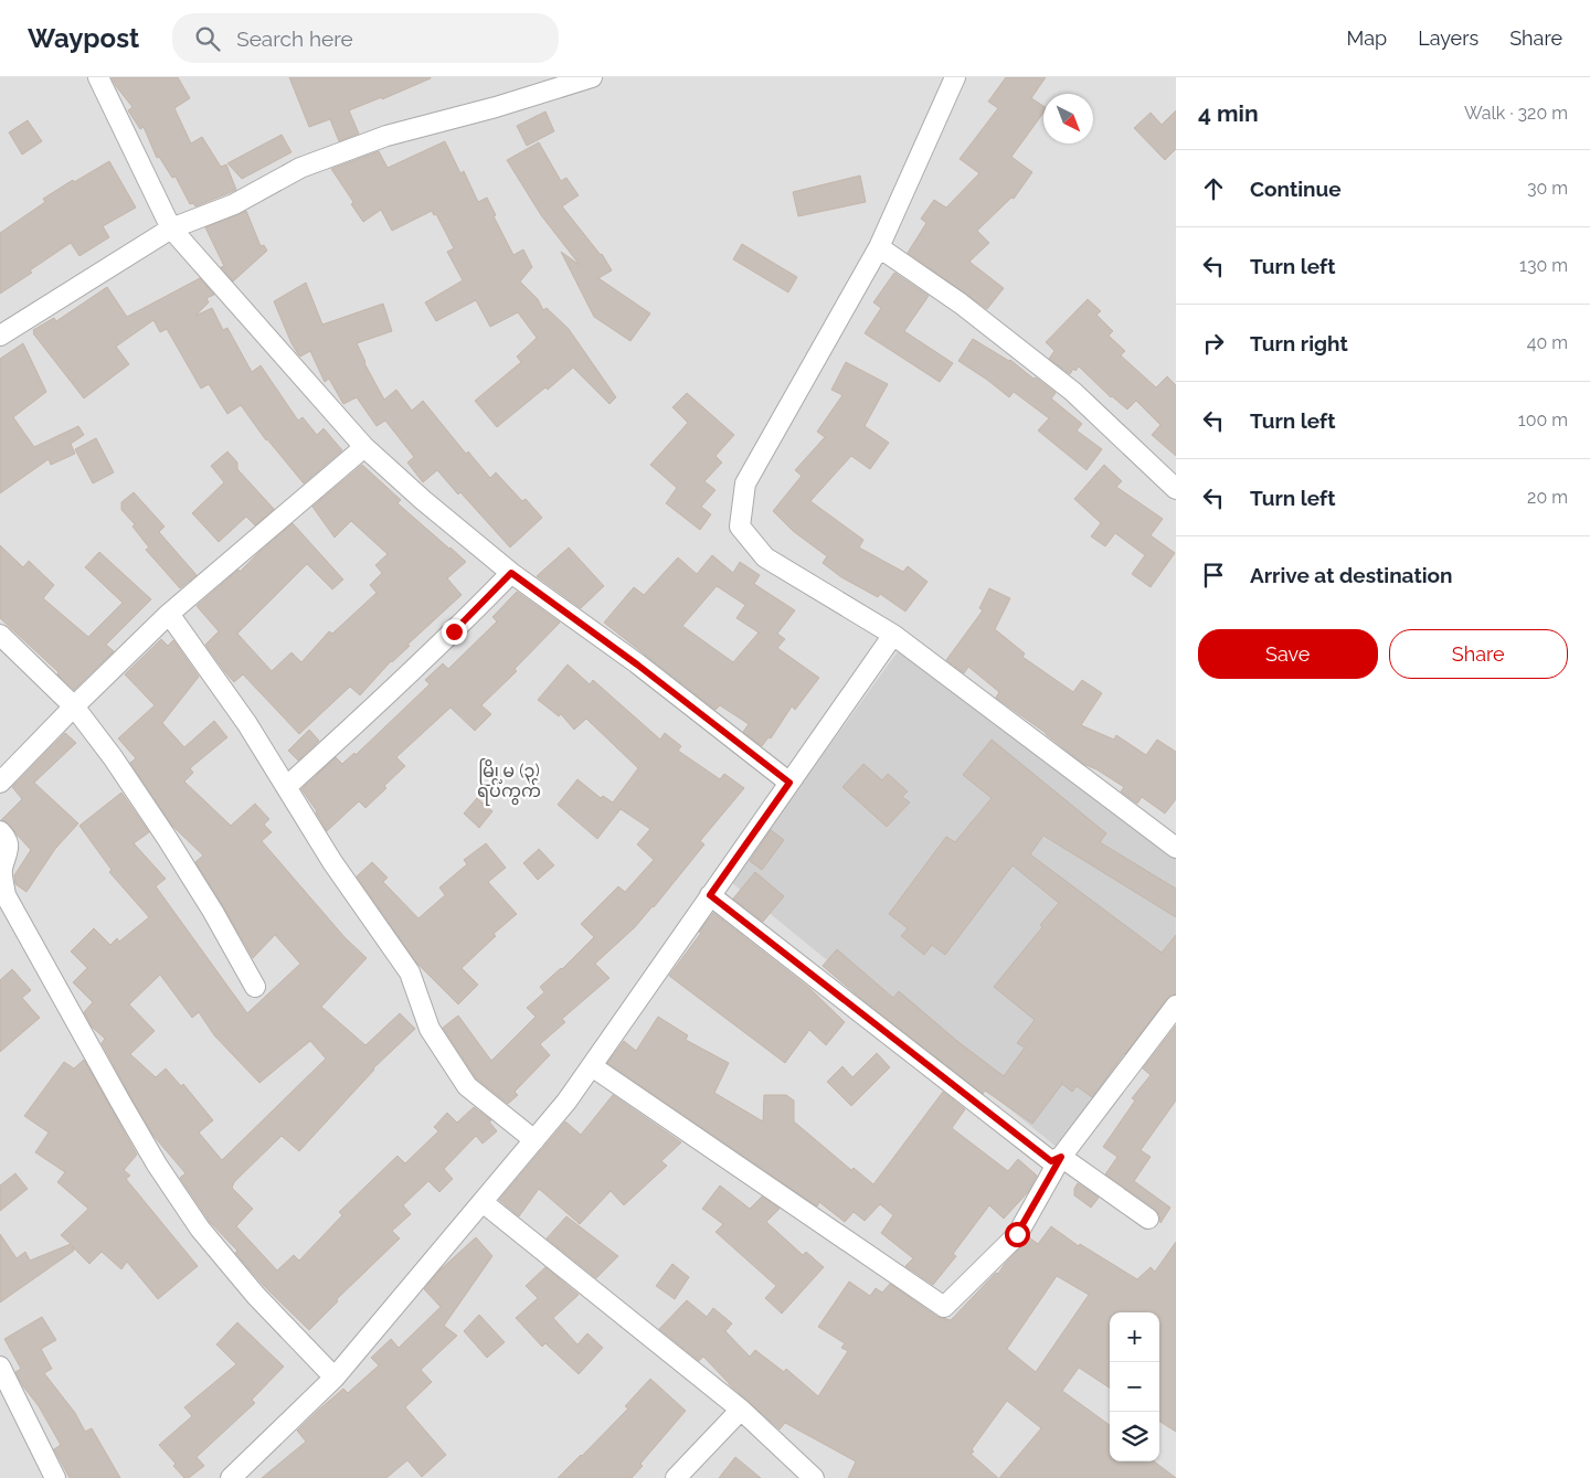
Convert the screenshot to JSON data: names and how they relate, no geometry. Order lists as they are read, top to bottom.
{
  "districts": ["မြို့မ (၃) ရပ်ကွက်"],
  "north": "bottom right",
  "page": {
    "header": "Waypost",
    "search": "Search here",
    "nav": ["Map", "Layers", "Share"],
    "heading": ["4 min", "Walk · 320 m"],
    "list": [
      ["Continue", "30 m"],
      ["Turn left", "130 m"],
      ["Turn right", "40 m"],
      ["Turn left", "100 m"],
      ["Turn left", "20 m"],
      "Arrive at destination"
    ],
    "buttons": ["Save", "Share"],
    "map_buttons": ["+", "−"]
  }
}
